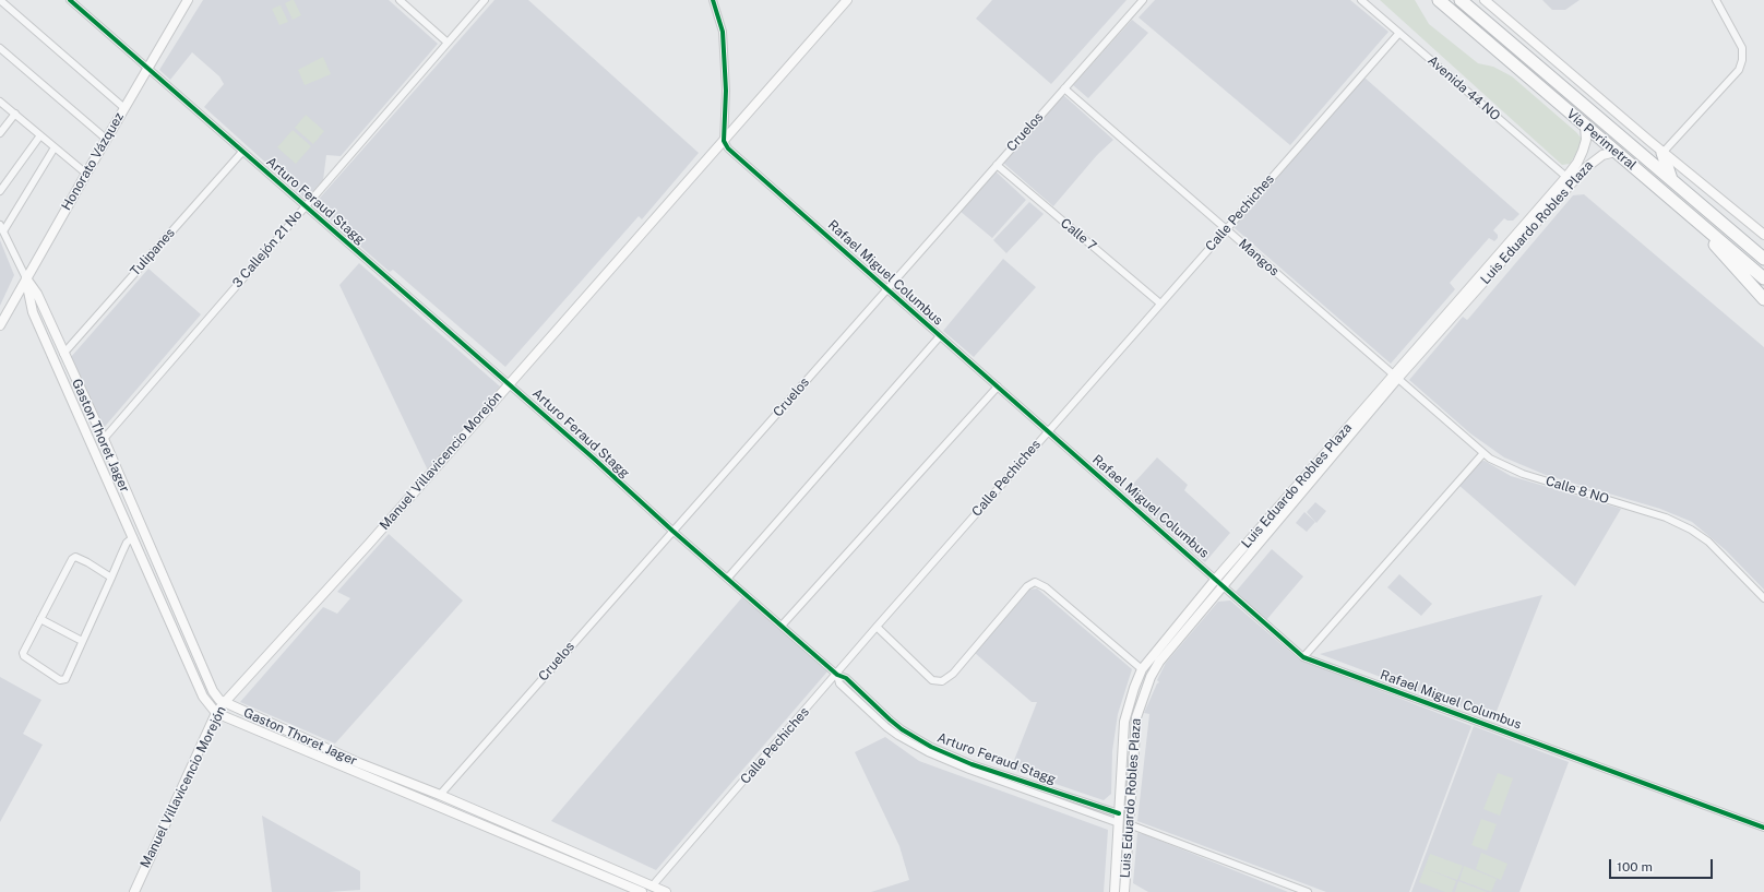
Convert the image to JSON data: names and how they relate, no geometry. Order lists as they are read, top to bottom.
{
  "streets": {
    "highway": ["Vía Perimetral"],
    "street": [
      "Avenida 44 NO",
      "Cruelos",
      "Honorato Vázquez",
      "Arturo Feraud Stagg",
      "Calle Pechiches",
      "Luis Eduardo Robles Plaza",
      "Calle 7",
      "3 Callejón 21 No",
      "Tulipanes",
      "Mangos",
      "Rafael Miguel Columbus",
      "Gaston Thoret Jager",
      "Manuel Villavicencio Morejón",
      "Calle 8 NO"
    ]
  },
  "crossings": [
    ["Avenida 44 NO", "Calle Pechiches"],
    ["Avenida 44 NO", "Luis Eduardo Robles Plaza"],
    ["Cruelos", "Arturo Feraud Stagg"],
    ["Cruelos", "Calle 7"],
    ["Cruelos", "Mangos"],
    ["Cruelos", "Rafael Miguel Columbus"],
    ["Cruelos", "Gaston Thoret Jager"],
    ["Vía Perimetral", "Luis Eduardo Robles Plaza"],
    ["Honorato Vázquez", "Arturo Feraud Stagg"],
    ["Honorato Vázquez", "Gaston Thoret Jager"],
    ["Arturo Feraud Stagg", "Calle Pechiches"],
    ["Arturo Feraud Stagg", "Luis Eduardo Robles Plaza"],
    ["Arturo Feraud Stagg", "3 Callejón 21 No"],
    ["Arturo Feraud Stagg", "Tulipanes"],
    ["Arturo Feraud Stagg", "Manuel Villavicencio Morejón"],
    ["Calle Pechiches", "Calle 7"],
    ["Calle Pechiches", "Mangos"],
    ["Calle Pechiches", "Rafael Miguel Columbus"],
    ["Calle Pechiches", "Gaston Thoret Jager"],
    ["Luis Eduardo Robles Plaza", "Mangos"],
    ["Luis Eduardo Robles Plaza", "Rafael Miguel Columbus"],
    ["Luis Eduardo Robles Plaza", "Calle 8 NO"],
    ["3 Callejón 21 No", "Gaston Thoret Jager"],
    ["Tulipanes", "Gaston Thoret Jager"],
    ["Mangos", "Calle 8 NO"],
    ["Rafael Miguel Columbus", "Manuel Villavicencio Morejón"],
    ["Gaston Thoret Jager", "Manuel Villavicencio Morejón"]
  ],
  "scale_bar": "100 m"
}
